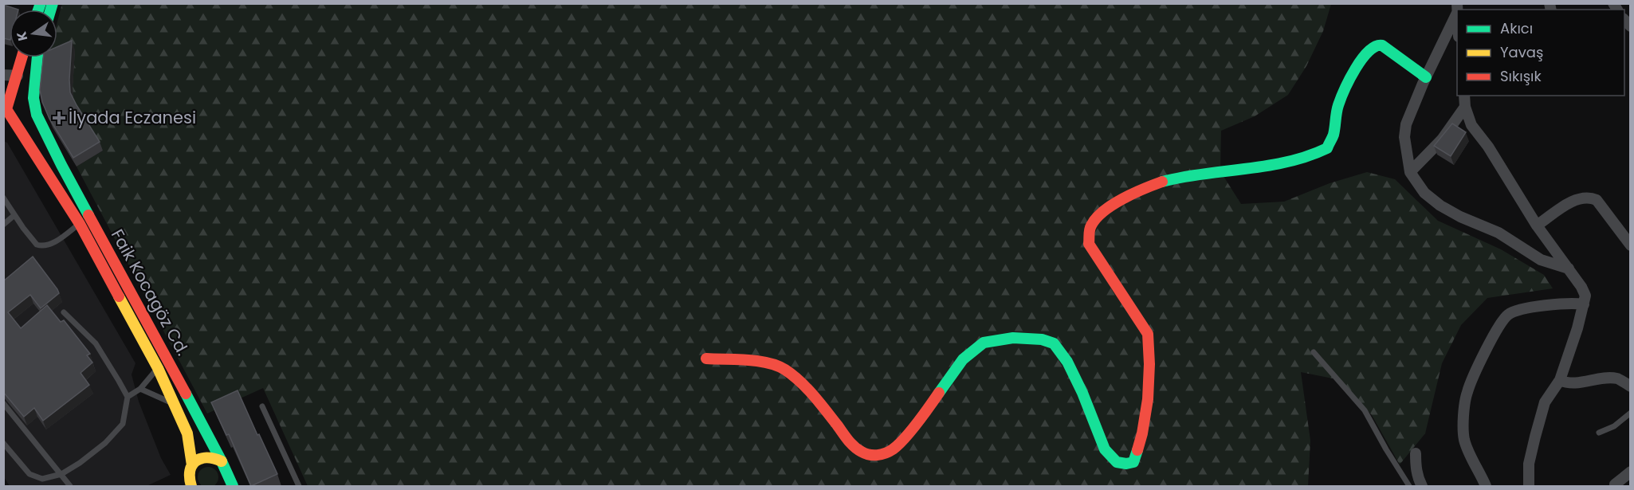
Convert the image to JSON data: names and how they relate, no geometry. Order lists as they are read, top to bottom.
{
  "streets": {
    "street": ["Faik Kocagöz Cd."]
  },
  "places": {
    "health": ["İlyada Eczanesi"]
  },
  "legend": ["Akıcı", "Yavaş", "Sıkışık"],
  "north": "left"
}
